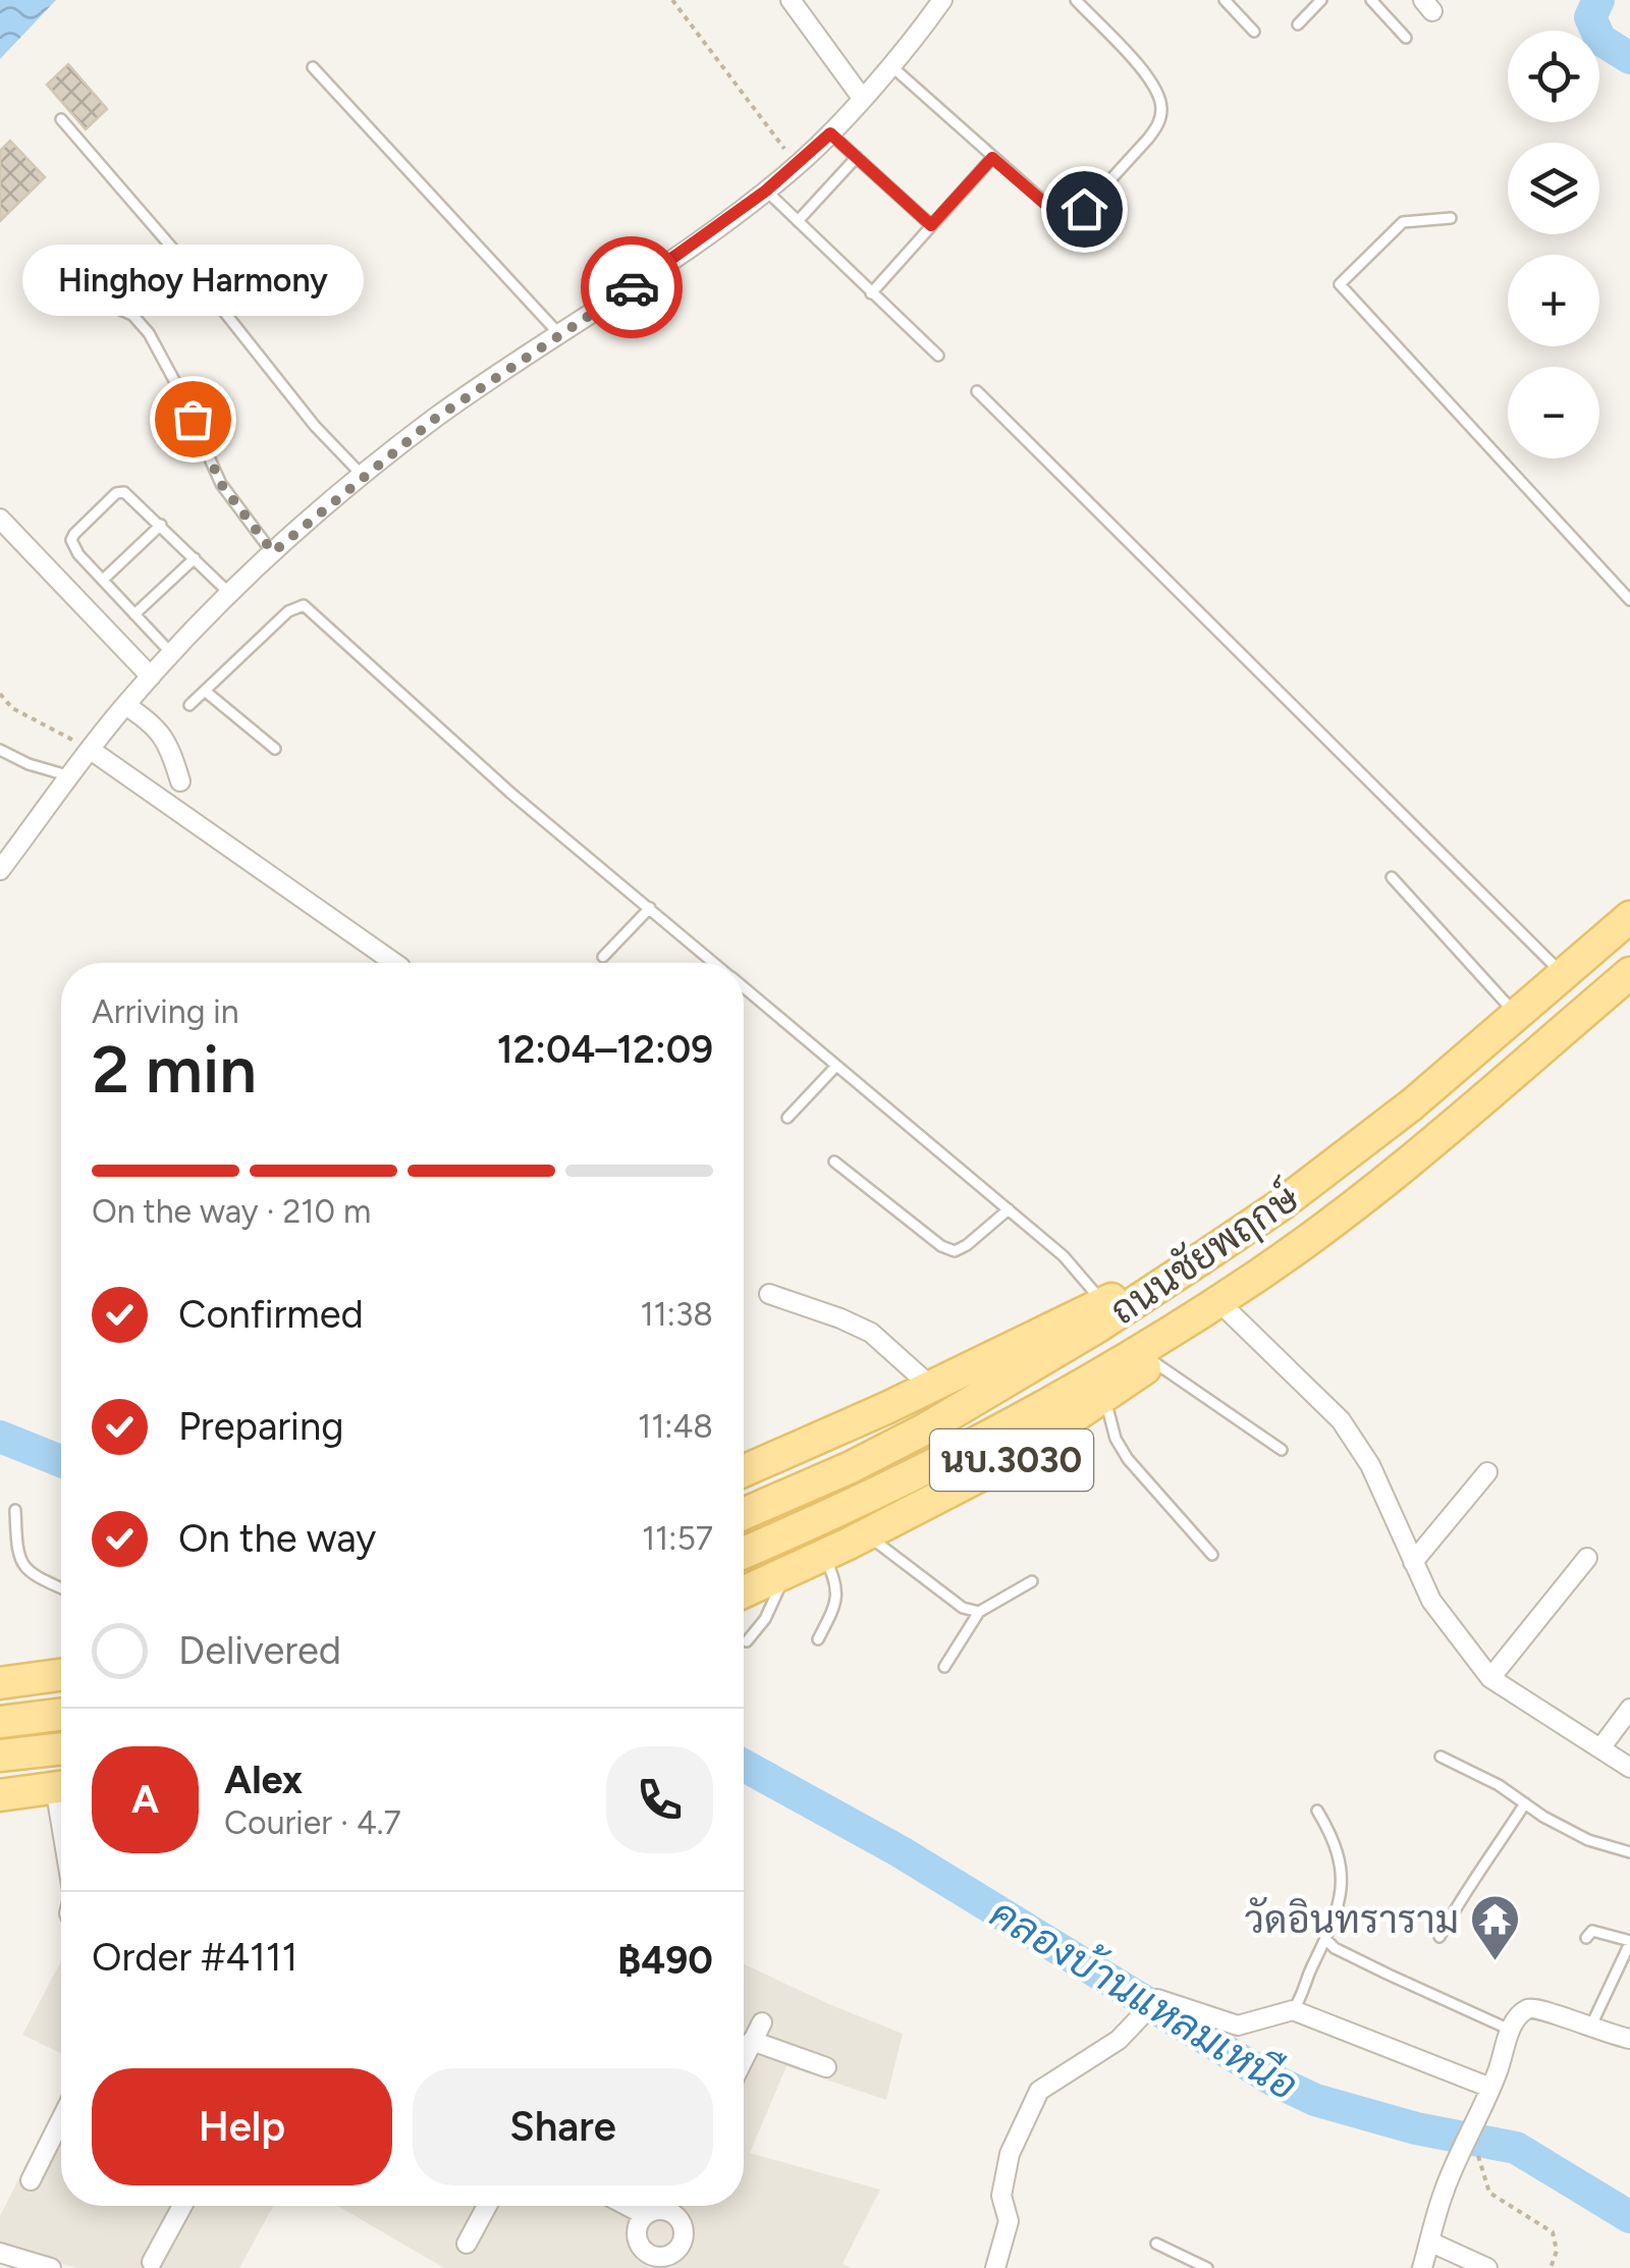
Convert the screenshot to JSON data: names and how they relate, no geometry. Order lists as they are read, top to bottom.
{
  "streets": {
    "main road": ["ถนนชัยพฤกษ์", "นบ.3030"]
  },
  "water": ["คลองบ้านแหลมเหนือ"],
  "places": {
    "other": ["Hinghoy Harmony"],
    "temple": ["วัดอินทราราม"]
  },
  "page": {
    "map_buttons": ["+", "−"],
    "bubble": "Hinghoy Harmony",
    "heading": ["2 min", "Arriving in", "12:04–12:09"],
    "panel": [
      "Alex",
      "Courier · 4.7",
      "Order #4111",
      "฿490"
    ],
    "bar": "On the way · 210 m",
    "list": [
      ["Confirmed", "11:38"],
      ["Preparing", "11:48"],
      ["On the way", "11:57"],
      "Delivered"
    ],
    "round": "A",
    "buttons": ["Help", "Share"]
  }
}
